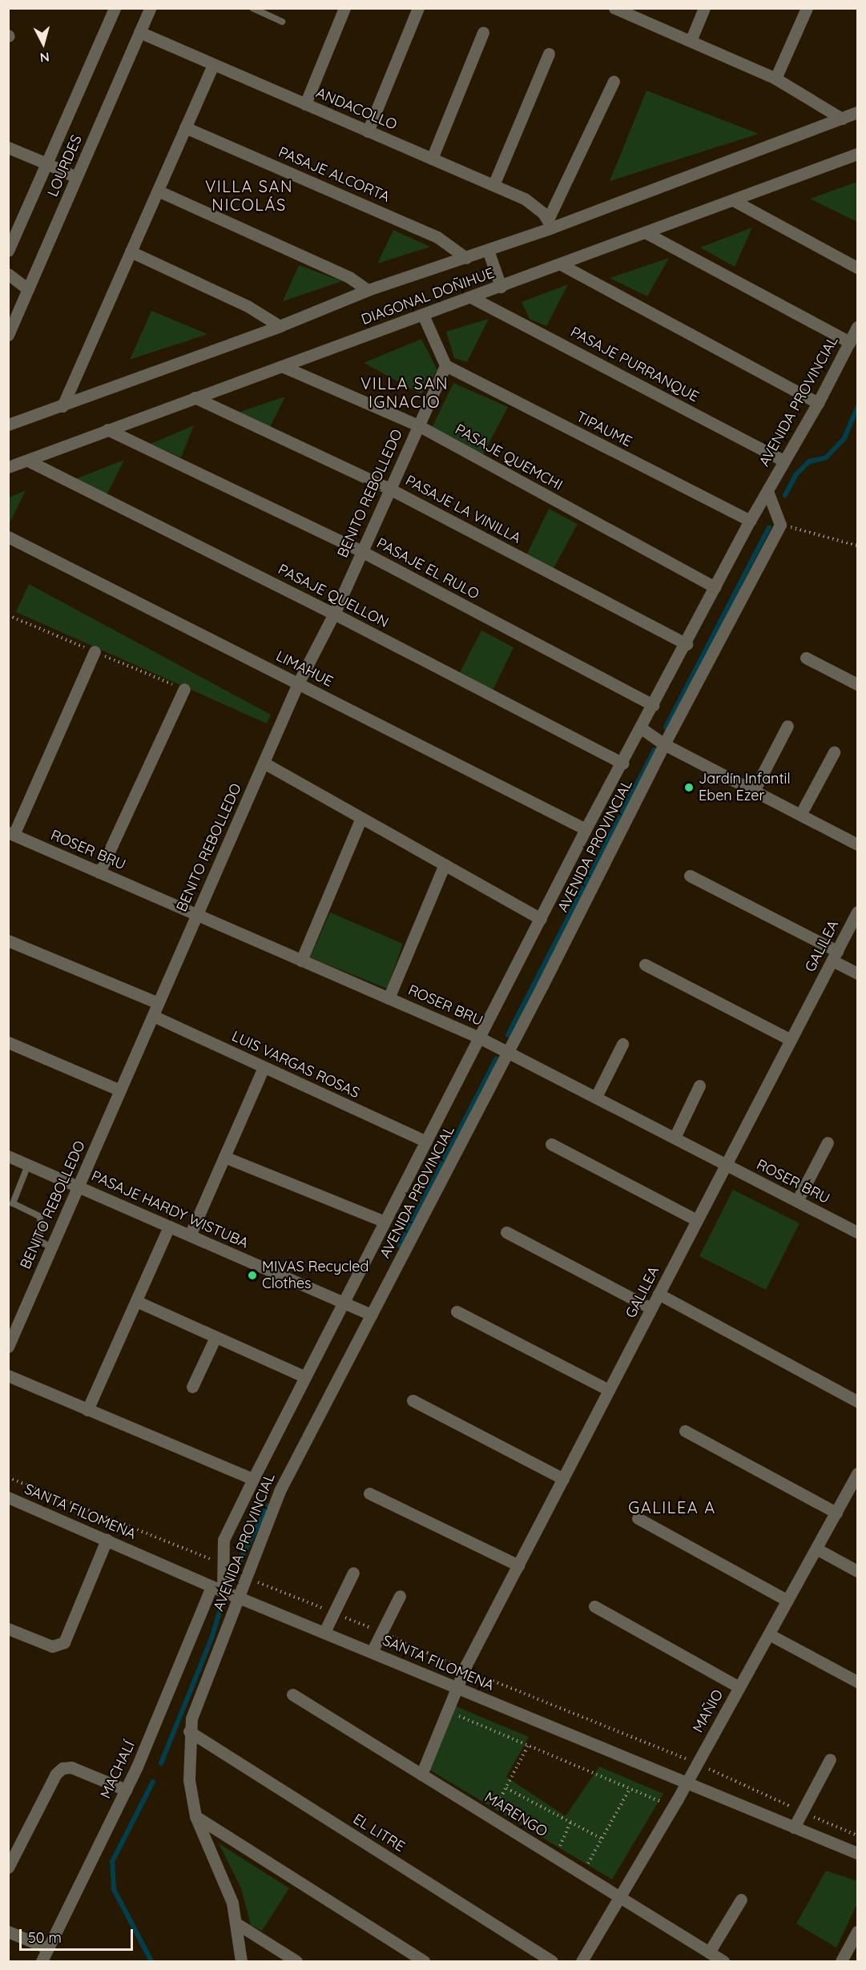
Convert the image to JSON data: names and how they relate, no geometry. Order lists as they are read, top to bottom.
{
  "streets": {
    "street": [
      "ANDACOLLO",
      "LOURDES",
      "PASAJE ALCORTA",
      "DIAGONAL DOÑIHUE",
      "PASAJE PURRANQUE",
      "AVENIDA PROVINCIAL",
      "TIPAUME",
      "PASAJE QUEMCHI",
      "BENITO REBOLLEDO",
      "PASAJE LA VINILLA",
      "PASAJE EL RULO",
      "PASAJE QUELLON",
      "LIMAHUE",
      "ROSER BRU",
      "GALILEA",
      "LUIS VARGAS ROSAS",
      "PASAJE HARDY WISTUBA",
      "SANTA FILOMENA",
      "MAÑIO",
      "MACHALÍ",
      "MARENGO",
      "EL LITRE"
    ]
  },
  "crossings": [
    ["ANDACOLLO", "LOURDES"],
    ["ANDACOLLO", "DIAGONAL DOÑIHUE"],
    ["PASAJE ALCORTA", "DIAGONAL DOÑIHUE"],
    ["DIAGONAL DOÑIHUE", "PASAJE PURRANQUE"],
    ["DIAGONAL DOÑIHUE", "PASAJE QUEMCHI"],
    ["DIAGONAL DOÑIHUE", "PASAJE LA VINILLA"],
    ["DIAGONAL DOÑIHUE", "PASAJE EL RULO"],
    ["DIAGONAL DOÑIHUE", "PASAJE QUELLON"],
    ["PASAJE PURRANQUE", "AVENIDA PROVINCIAL"],
    ["AVENIDA PROVINCIAL", "TIPAUME"],
    ["AVENIDA PROVINCIAL", "PASAJE QUEMCHI"],
    ["AVENIDA PROVINCIAL", "PASAJE LA VINILLA"],
    ["AVENIDA PROVINCIAL", "PASAJE EL RULO"],
    ["AVENIDA PROVINCIAL", "PASAJE QUELLON"],
    ["AVENIDA PROVINCIAL", "LIMAHUE"],
    ["AVENIDA PROVINCIAL", "ROSER BRU"],
    ["AVENIDA PROVINCIAL", "LUIS VARGAS ROSAS"],
    ["AVENIDA PROVINCIAL", "PASAJE HARDY WISTUBA"],
    ["AVENIDA PROVINCIAL", "SANTA FILOMENA"],
    ["AVENIDA PROVINCIAL", "MACHALÍ"],
    ["AVENIDA PROVINCIAL", "EL LITRE"],
    ["TIPAUME", "BENITO REBOLLEDO"],
    ["PASAJE QUEMCHI", "BENITO REBOLLEDO"],
    ["BENITO REBOLLEDO", "PASAJE LA VINILLA"],
    ["BENITO REBOLLEDO", "PASAJE EL RULO"],
    ["BENITO REBOLLEDO", "PASAJE QUELLON"],
    ["BENITO REBOLLEDO", "LIMAHUE"],
    ["BENITO REBOLLEDO", "ROSER BRU"],
    ["BENITO REBOLLEDO", "LUIS VARGAS ROSAS"],
    ["BENITO REBOLLEDO", "PASAJE HARDY WISTUBA"],
    ["ROSER BRU", "GALILEA"],
    ["GALILEA", "SANTA FILOMENA"],
    ["GALILEA", "MARENGO"],
    ["SANTA FILOMENA", "MAÑIO"],
    ["SANTA FILOMENA", "MACHALÍ"],
    ["MAÑIO", "MARENGO"]
  ],
  "districts": ["VILLA SAN NICOLÁS", "VILLA SAN IGNACIO", "GALILEA A"],
  "places": ["Jardín Infantil Eben Ezer", "MIVAS Recycled Clothes"],
  "scale_bar": "50 m",
  "north": "bottom"
}
